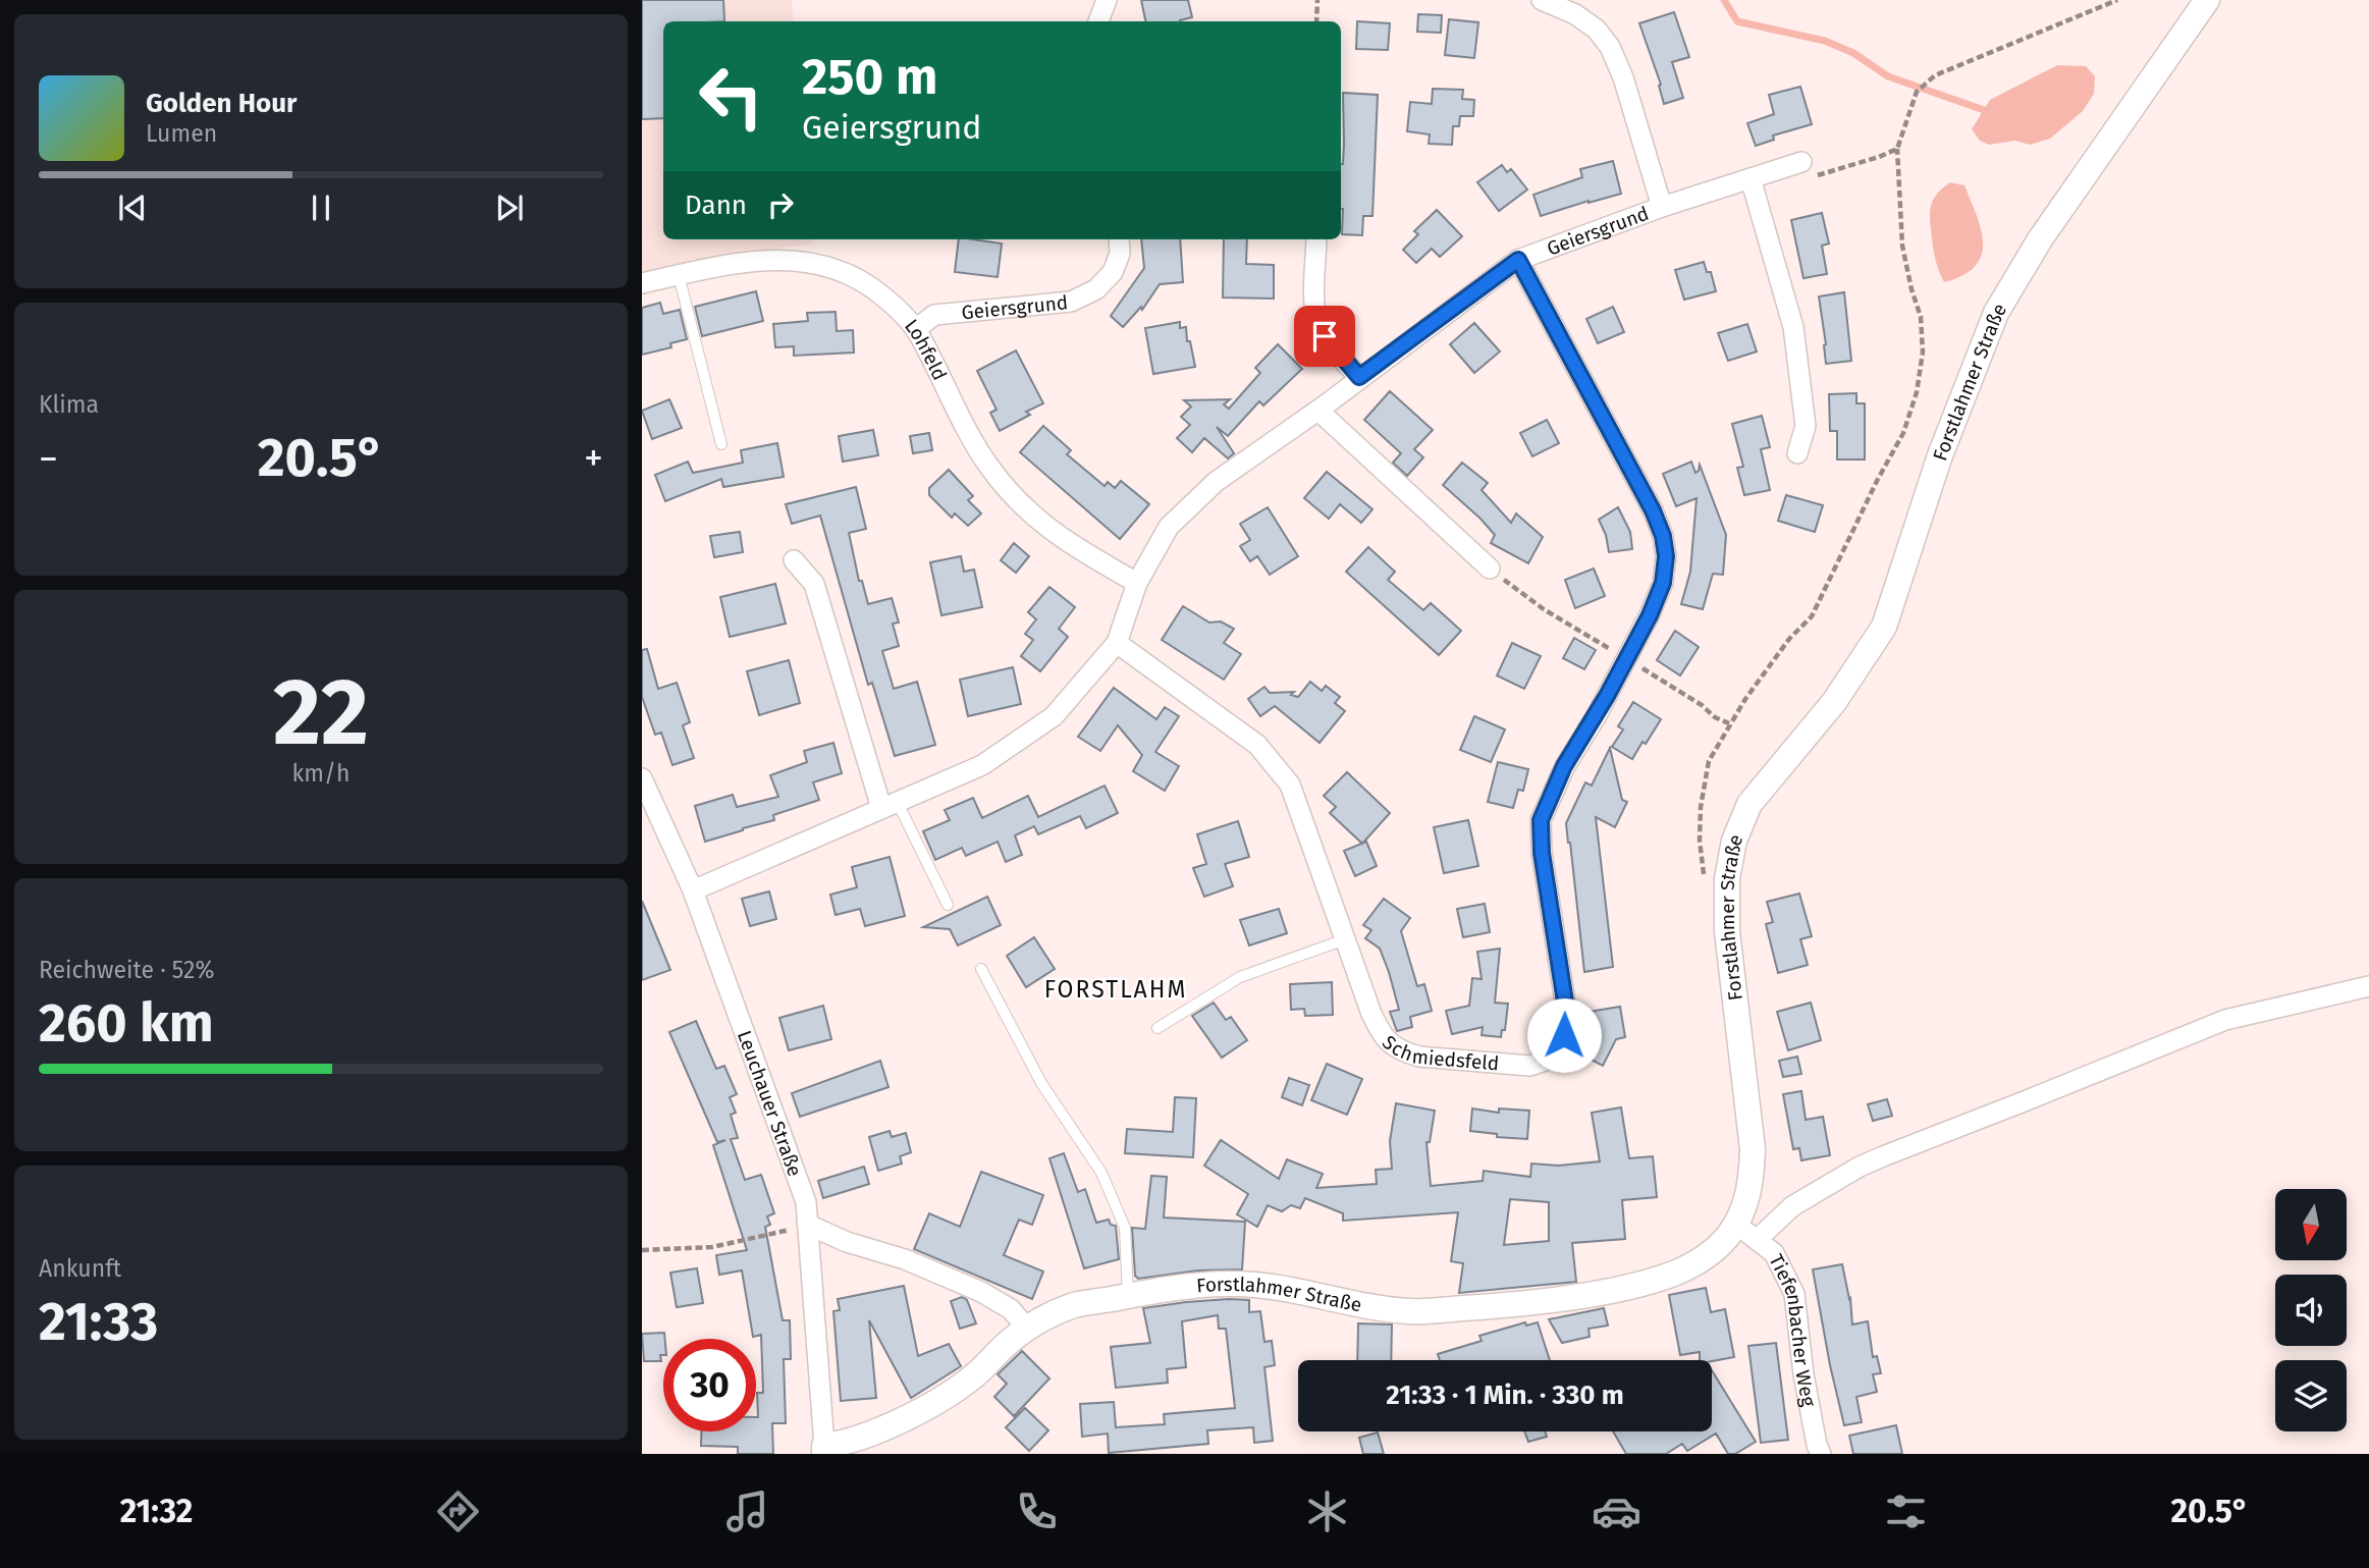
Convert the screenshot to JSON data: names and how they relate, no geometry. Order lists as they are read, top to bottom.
{
  "streets": {
    "street": [
      "Geiersgrund",
      "Lohfeld",
      "Forstlahmer Straße",
      "Schmiedsfeld",
      "Leuchauer Straße",
      "Tiefenbacher Weg"
    ]
  },
  "crossings": [
    ["Geiersgrund", "Lohfeld"],
    ["Geiersgrund", "Schmiedsfeld"],
    ["Forstlahmer Straße", "Leuchauer Straße"],
    ["Forstlahmer Straße", "Tiefenbacher Weg"]
  ],
  "districts": ["FORSTLAHM"],
  "north": "bottom",
  "page": {
    "turn": ["250 m", "Geiersgrund"],
    "song": ["Golden Hour", "Lumen"],
    "then": "Dann",
    "tile": [
      "Klima",
      ["22", "km/h"],
      ["Reichweite · 52%", "260 km"],
      ["Ankunft", "21:33"]
    ],
    "heat": ["−", "20.5°", "+"],
    "limit": "30",
    "trip": "21:33 · 1 Min. · 330 m",
    "tabs": ["21:32", "20.5°"]
  }
}
